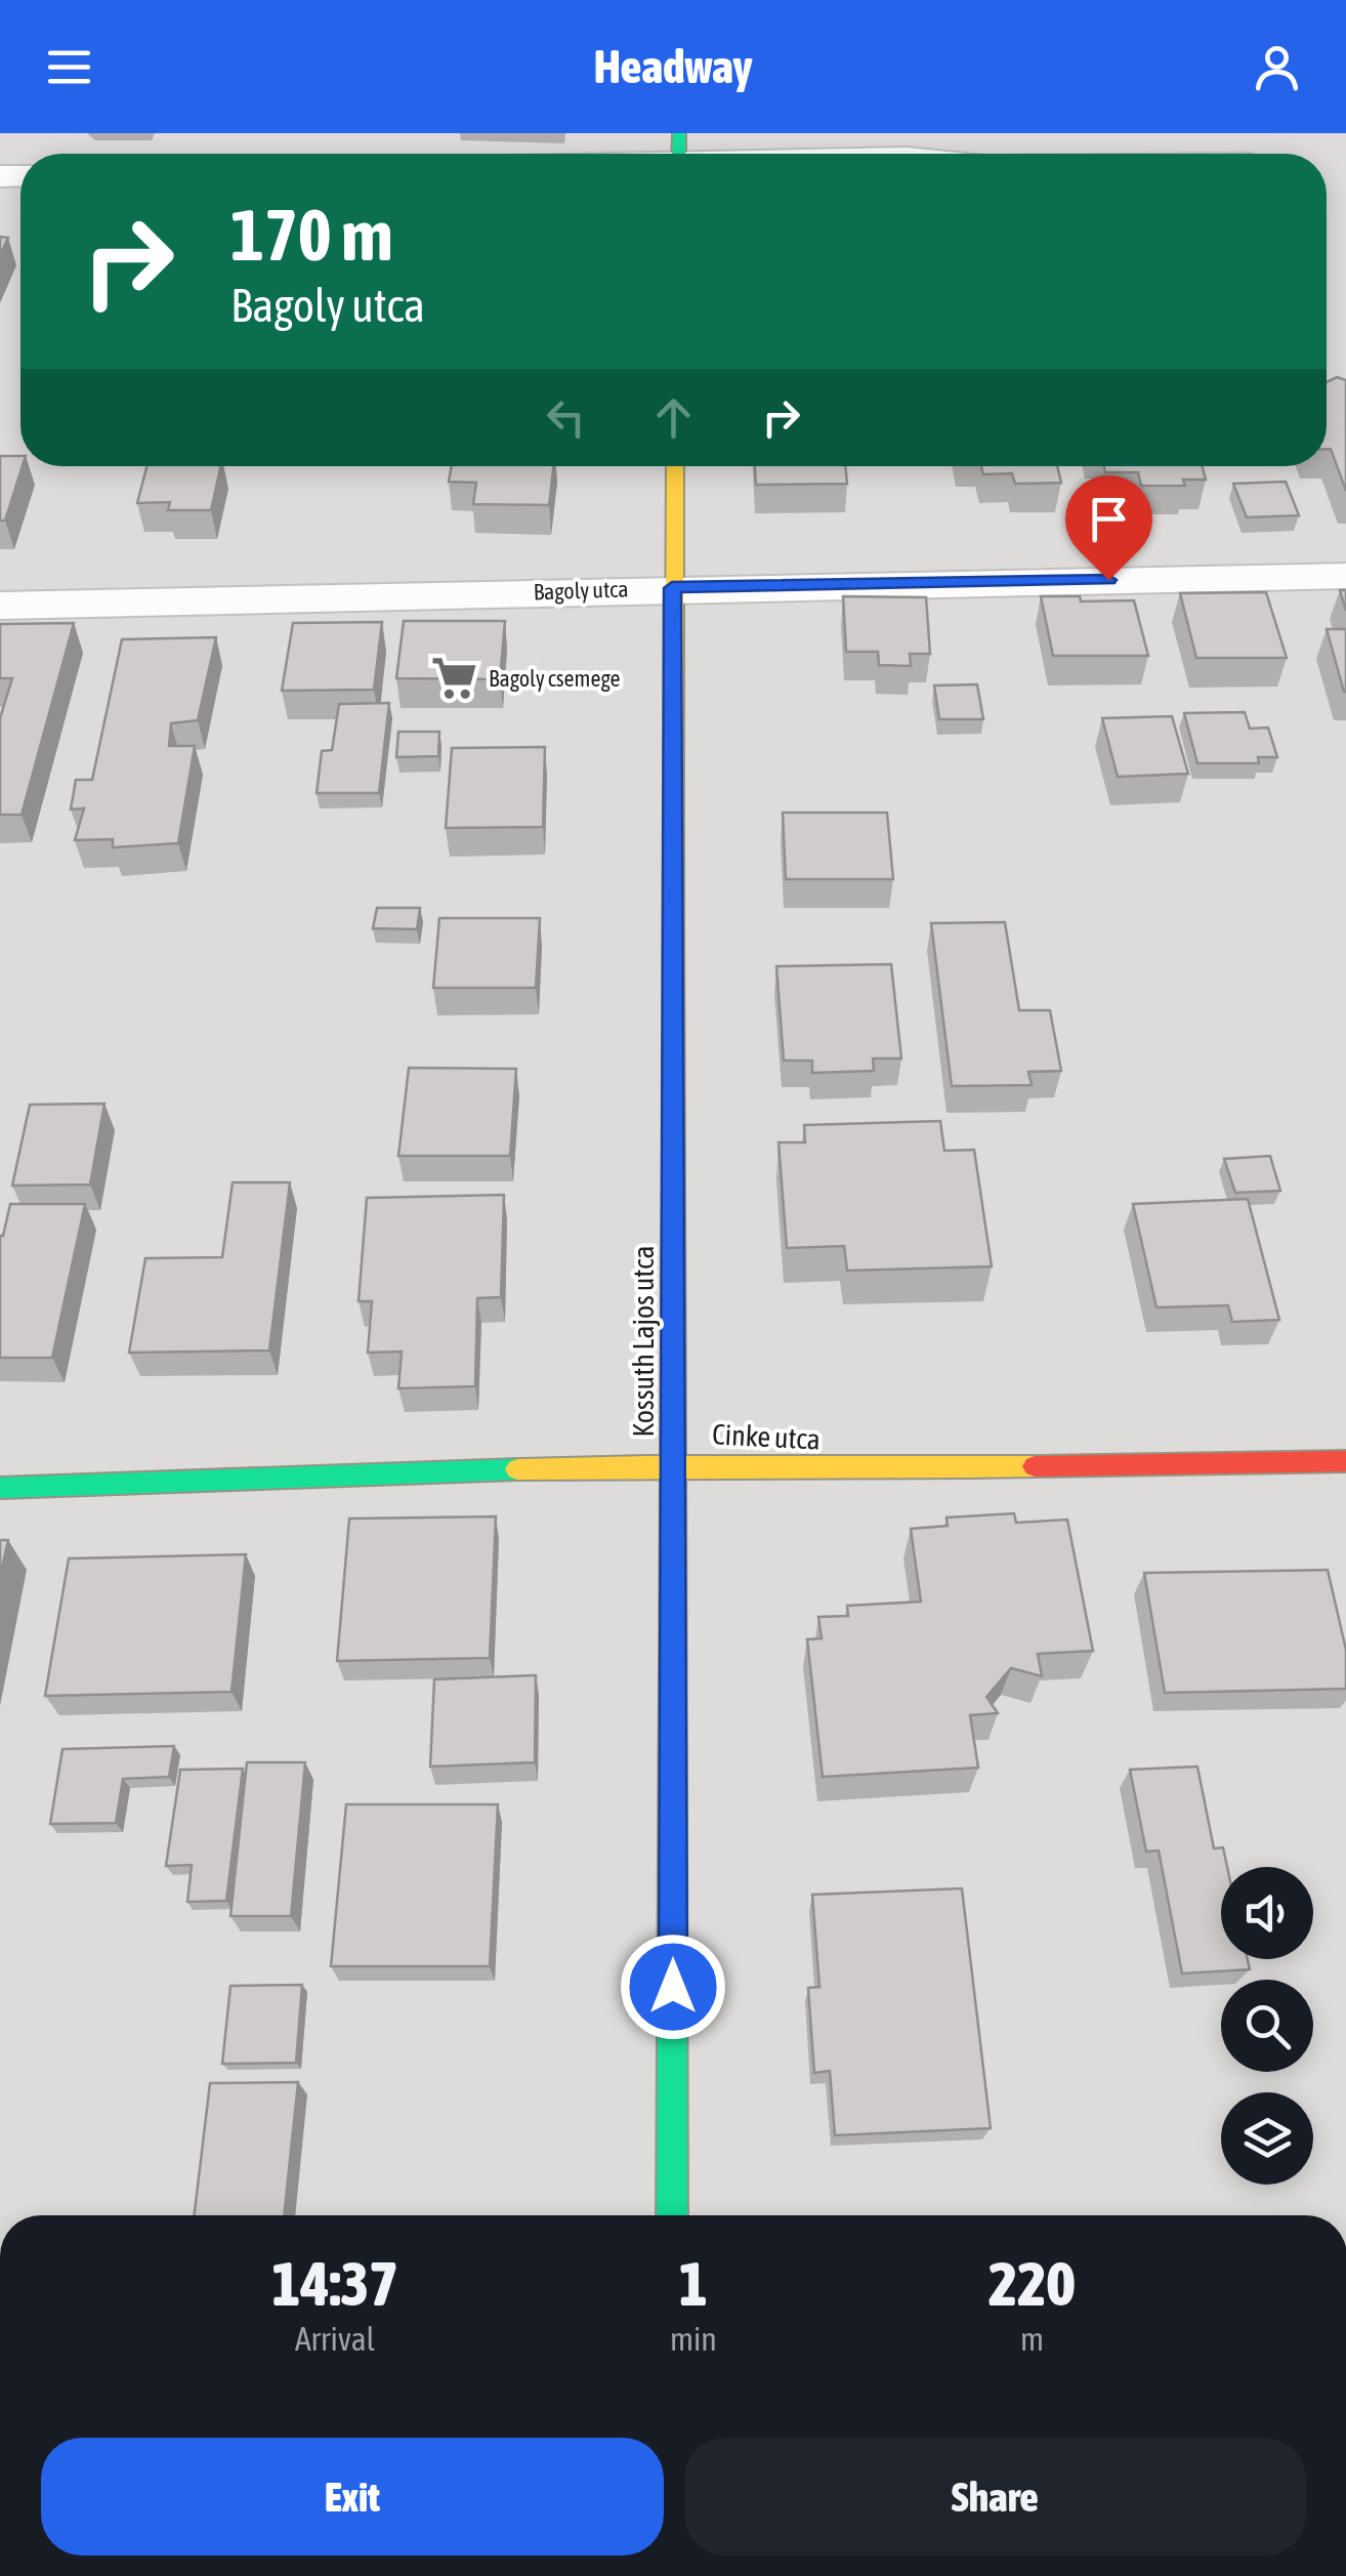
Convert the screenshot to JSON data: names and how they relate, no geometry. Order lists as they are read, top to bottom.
{
  "streets": {
    "street": ["Bagoly utca", "Kossuth Lajos utca", "Cinke utca"]
  },
  "crossings": [
    ["Bagoly utca", "Kossuth Lajos utca"],
    ["Kossuth Lajos utca", "Cinke utca"]
  ],
  "places": {
    "supermarket": ["Bagoly csemege"]
  },
  "page": {
    "header": "Headway",
    "turn": ["170 m", "Bagoly utca"],
    "eta": [
      "14:37",
      "Arrival",
      "1",
      "min",
      "220",
      "m"
    ],
    "buttons": ["Exit", "Share"]
  }
}
